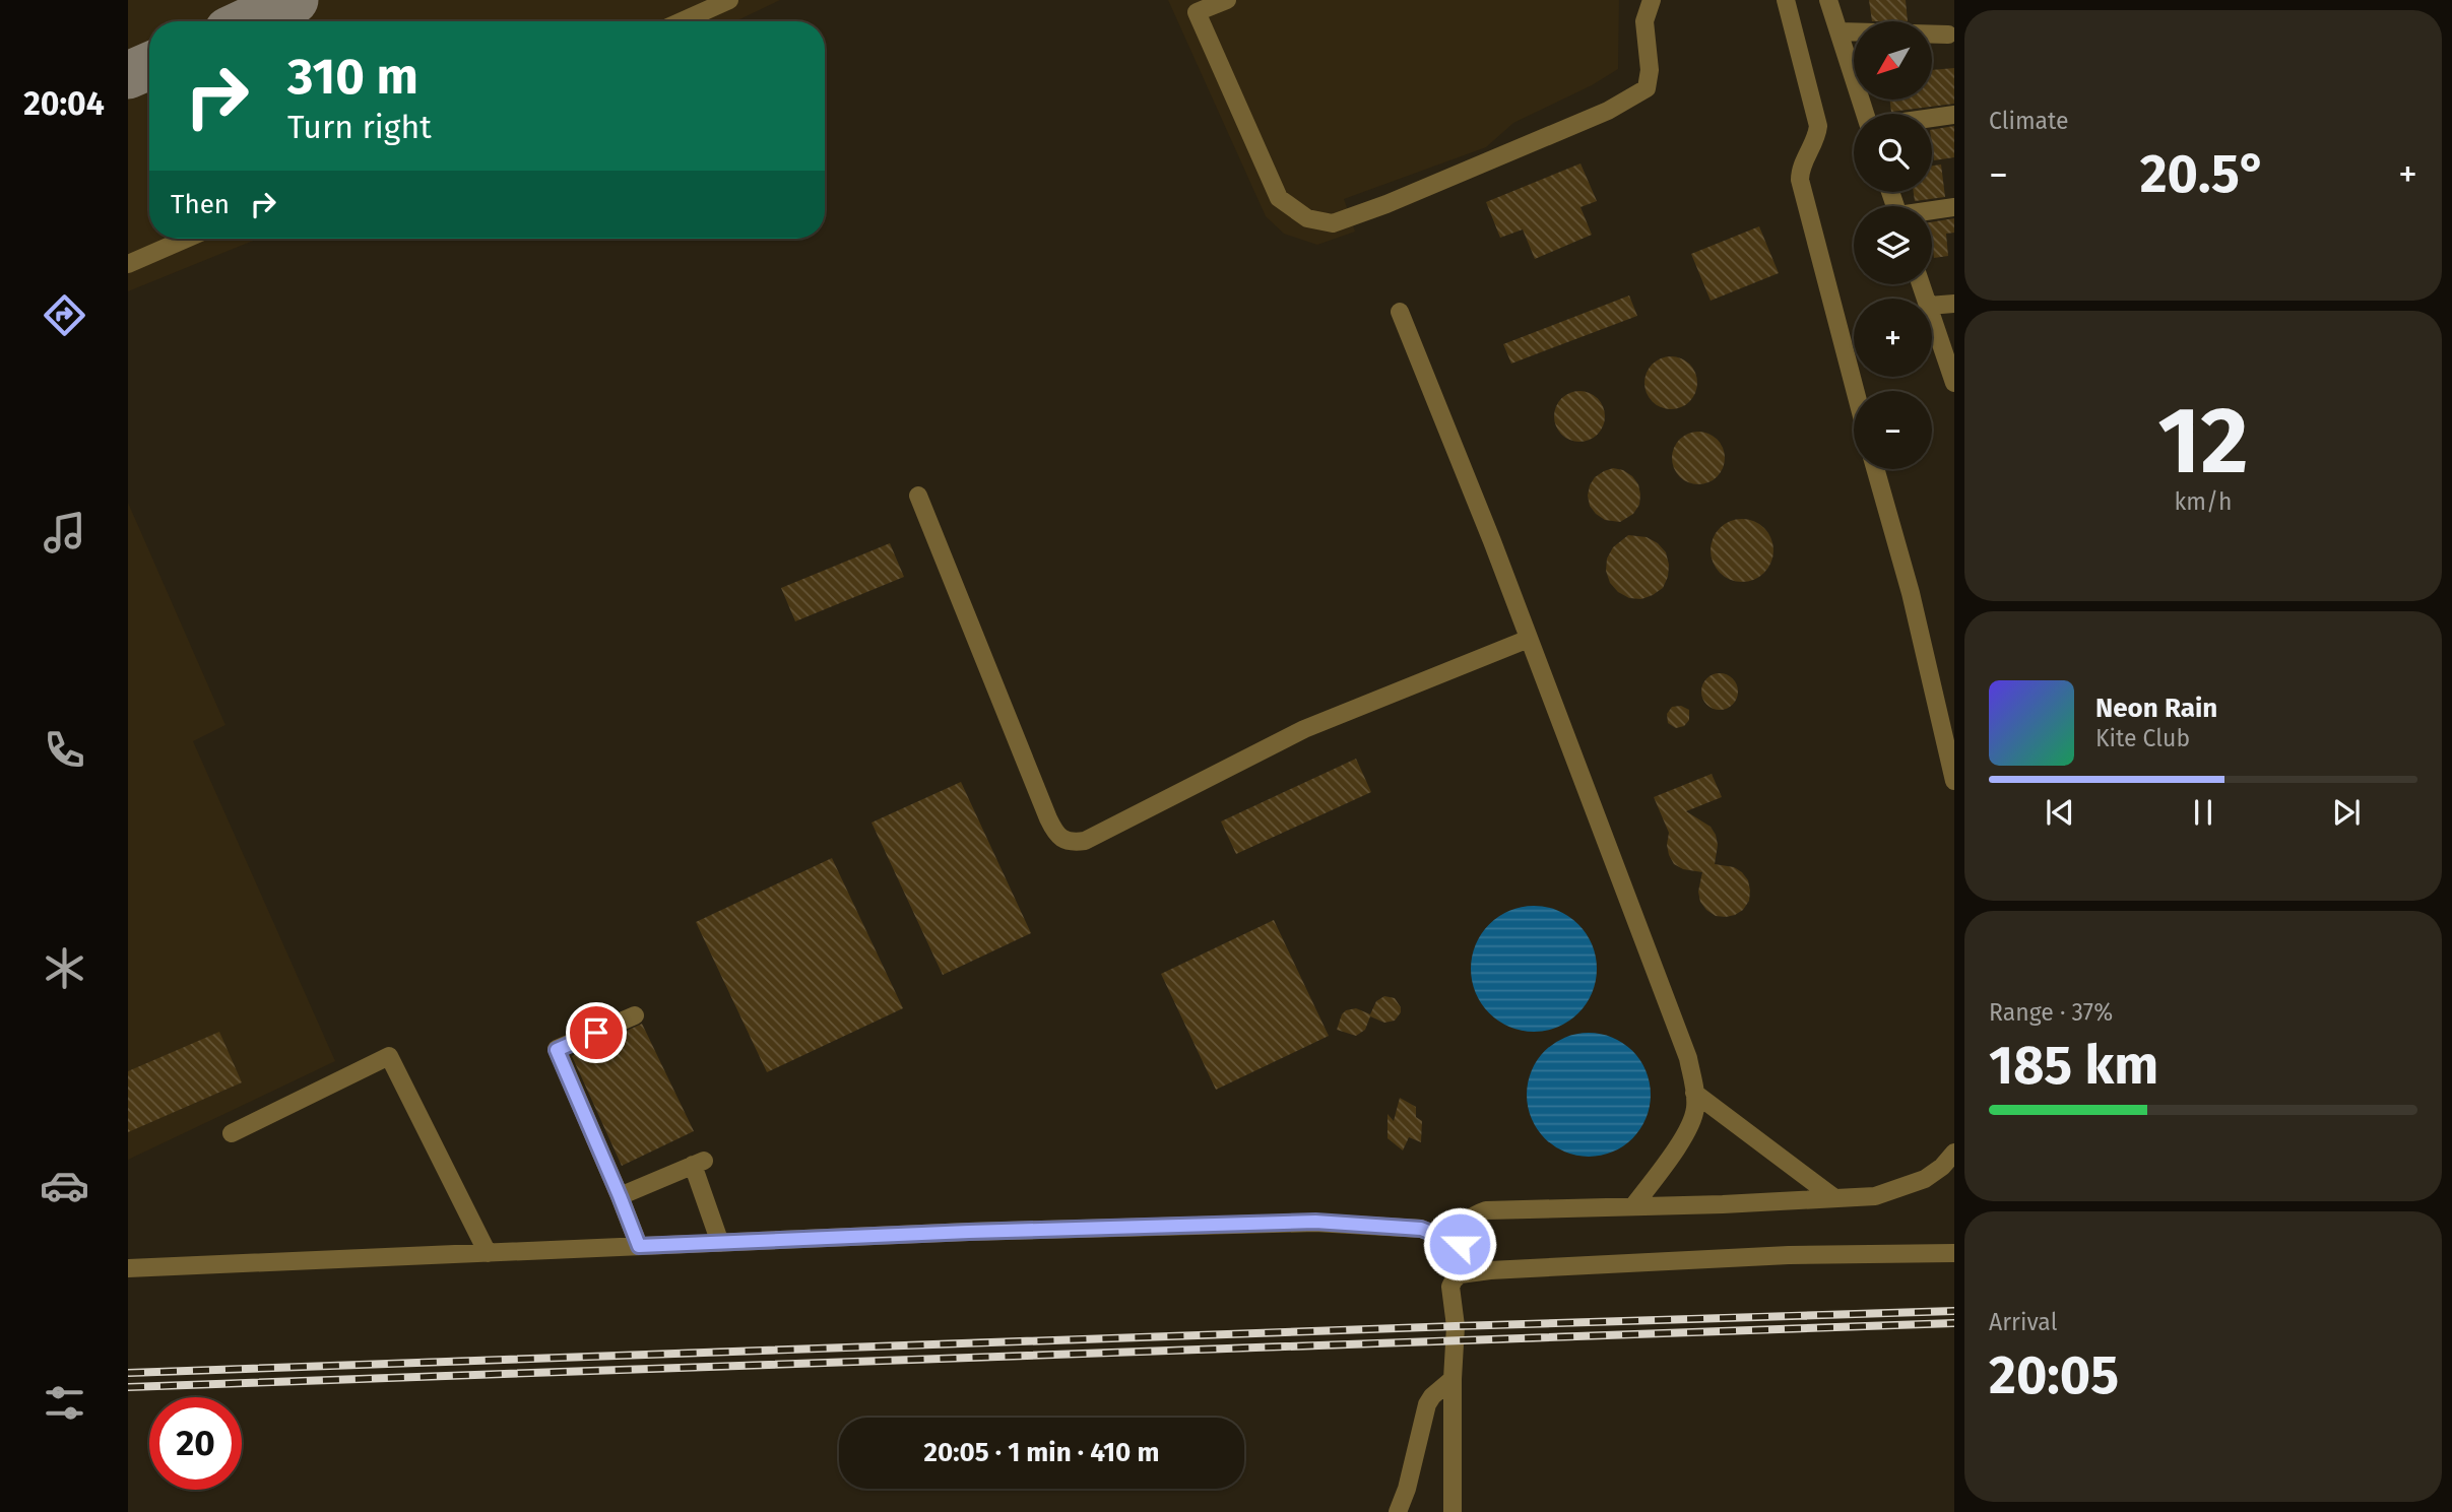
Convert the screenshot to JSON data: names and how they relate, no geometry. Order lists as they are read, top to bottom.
{
  "north": "bottom left",
  "page": {
    "tabs": "20:04",
    "tile": [
      "Climate",
      ["12", "km/h"],
      ["Range · 37%", "185 km"],
      ["Arrival", "20:05"]
    ],
    "map_buttons": ["+", "−"],
    "turn": ["310 m", "Turn right"],
    "heat": ["−", "20.5°", "+"],
    "then": "Then",
    "song": ["Neon Rain", "Kite Club"],
    "limit": "20",
    "trip": "20:05 · 1 min · 410 m"
  }
}
